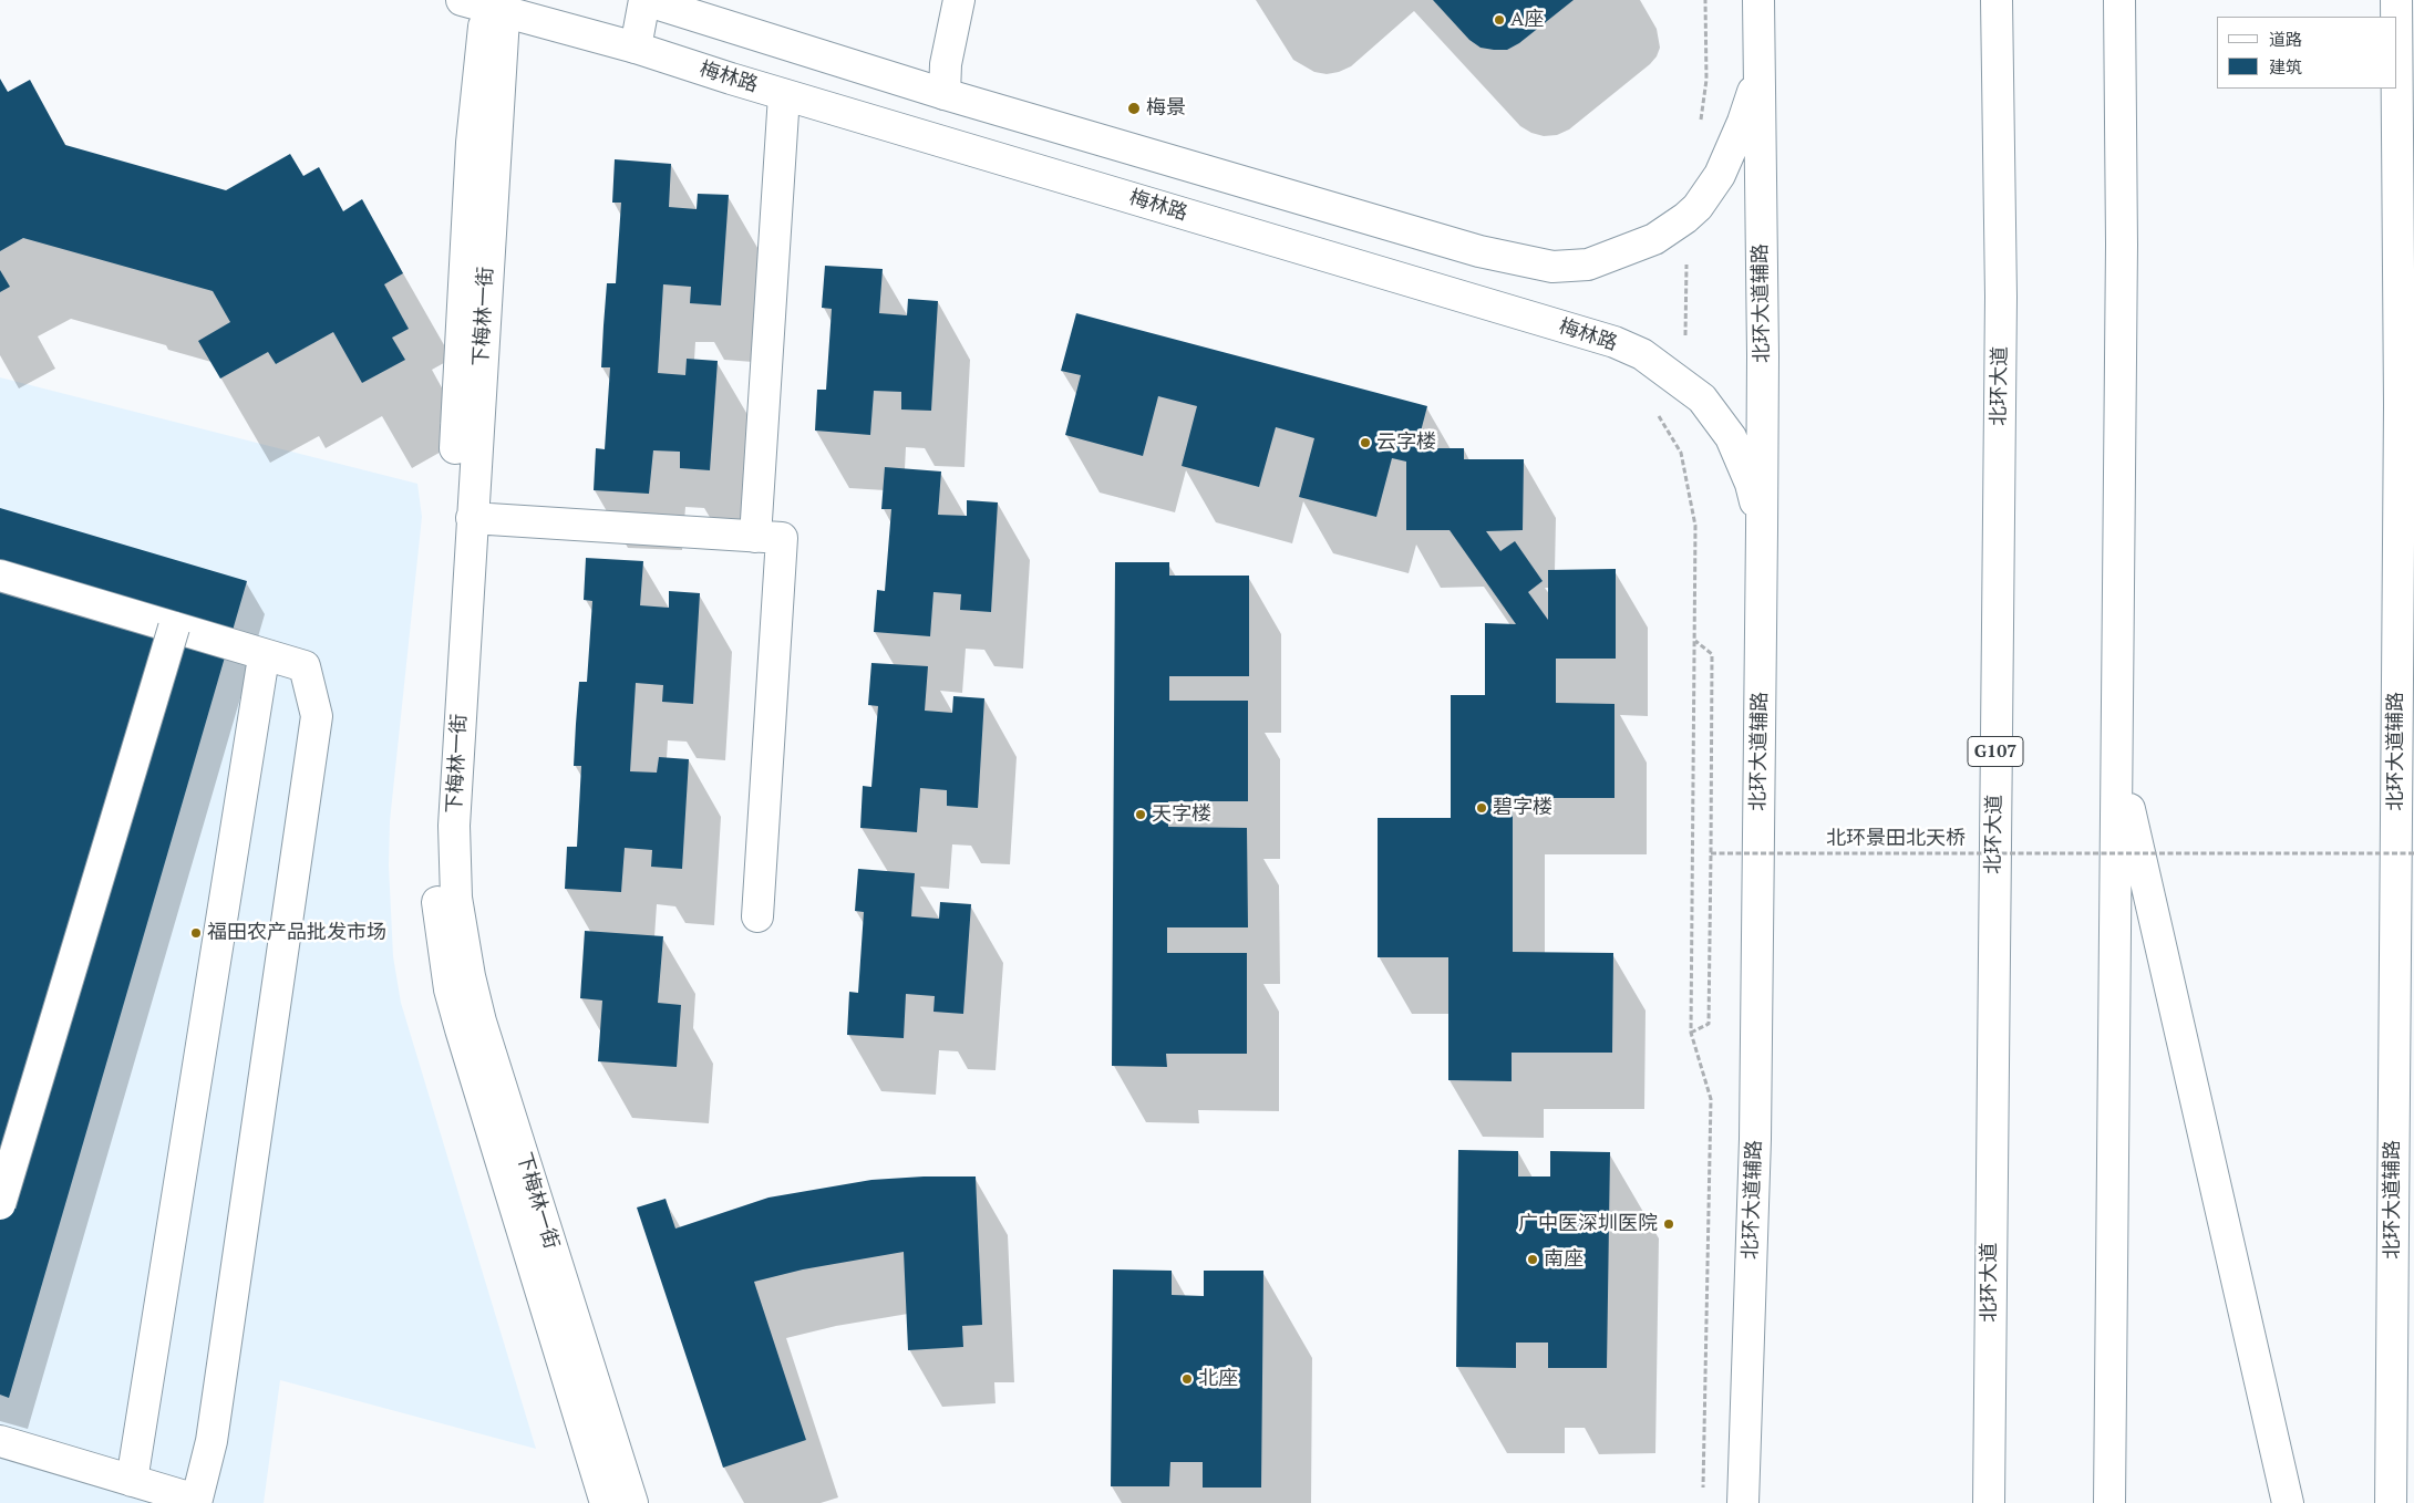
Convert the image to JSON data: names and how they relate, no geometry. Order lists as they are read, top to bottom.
{
  "streets": {
    "main road": [
      "梅林路",
      "北环大道辅路",
      "下梅林一街",
      "北环大道",
      "G107"
    ],
    "path": ["北环景田北天桥"]
  },
  "crossings": [
    ["梅林路", "北环大道辅路"],
    ["梅林路", "下梅林一街"]
  ],
  "places": [
    "A座",
    "梅景",
    "云字楼",
    "碧字楼",
    "天字楼",
    "福田农产品批发市场",
    "广中医深圳医院",
    "南座",
    "北座"
  ],
  "legend": ["道路", "建筑"]
}
